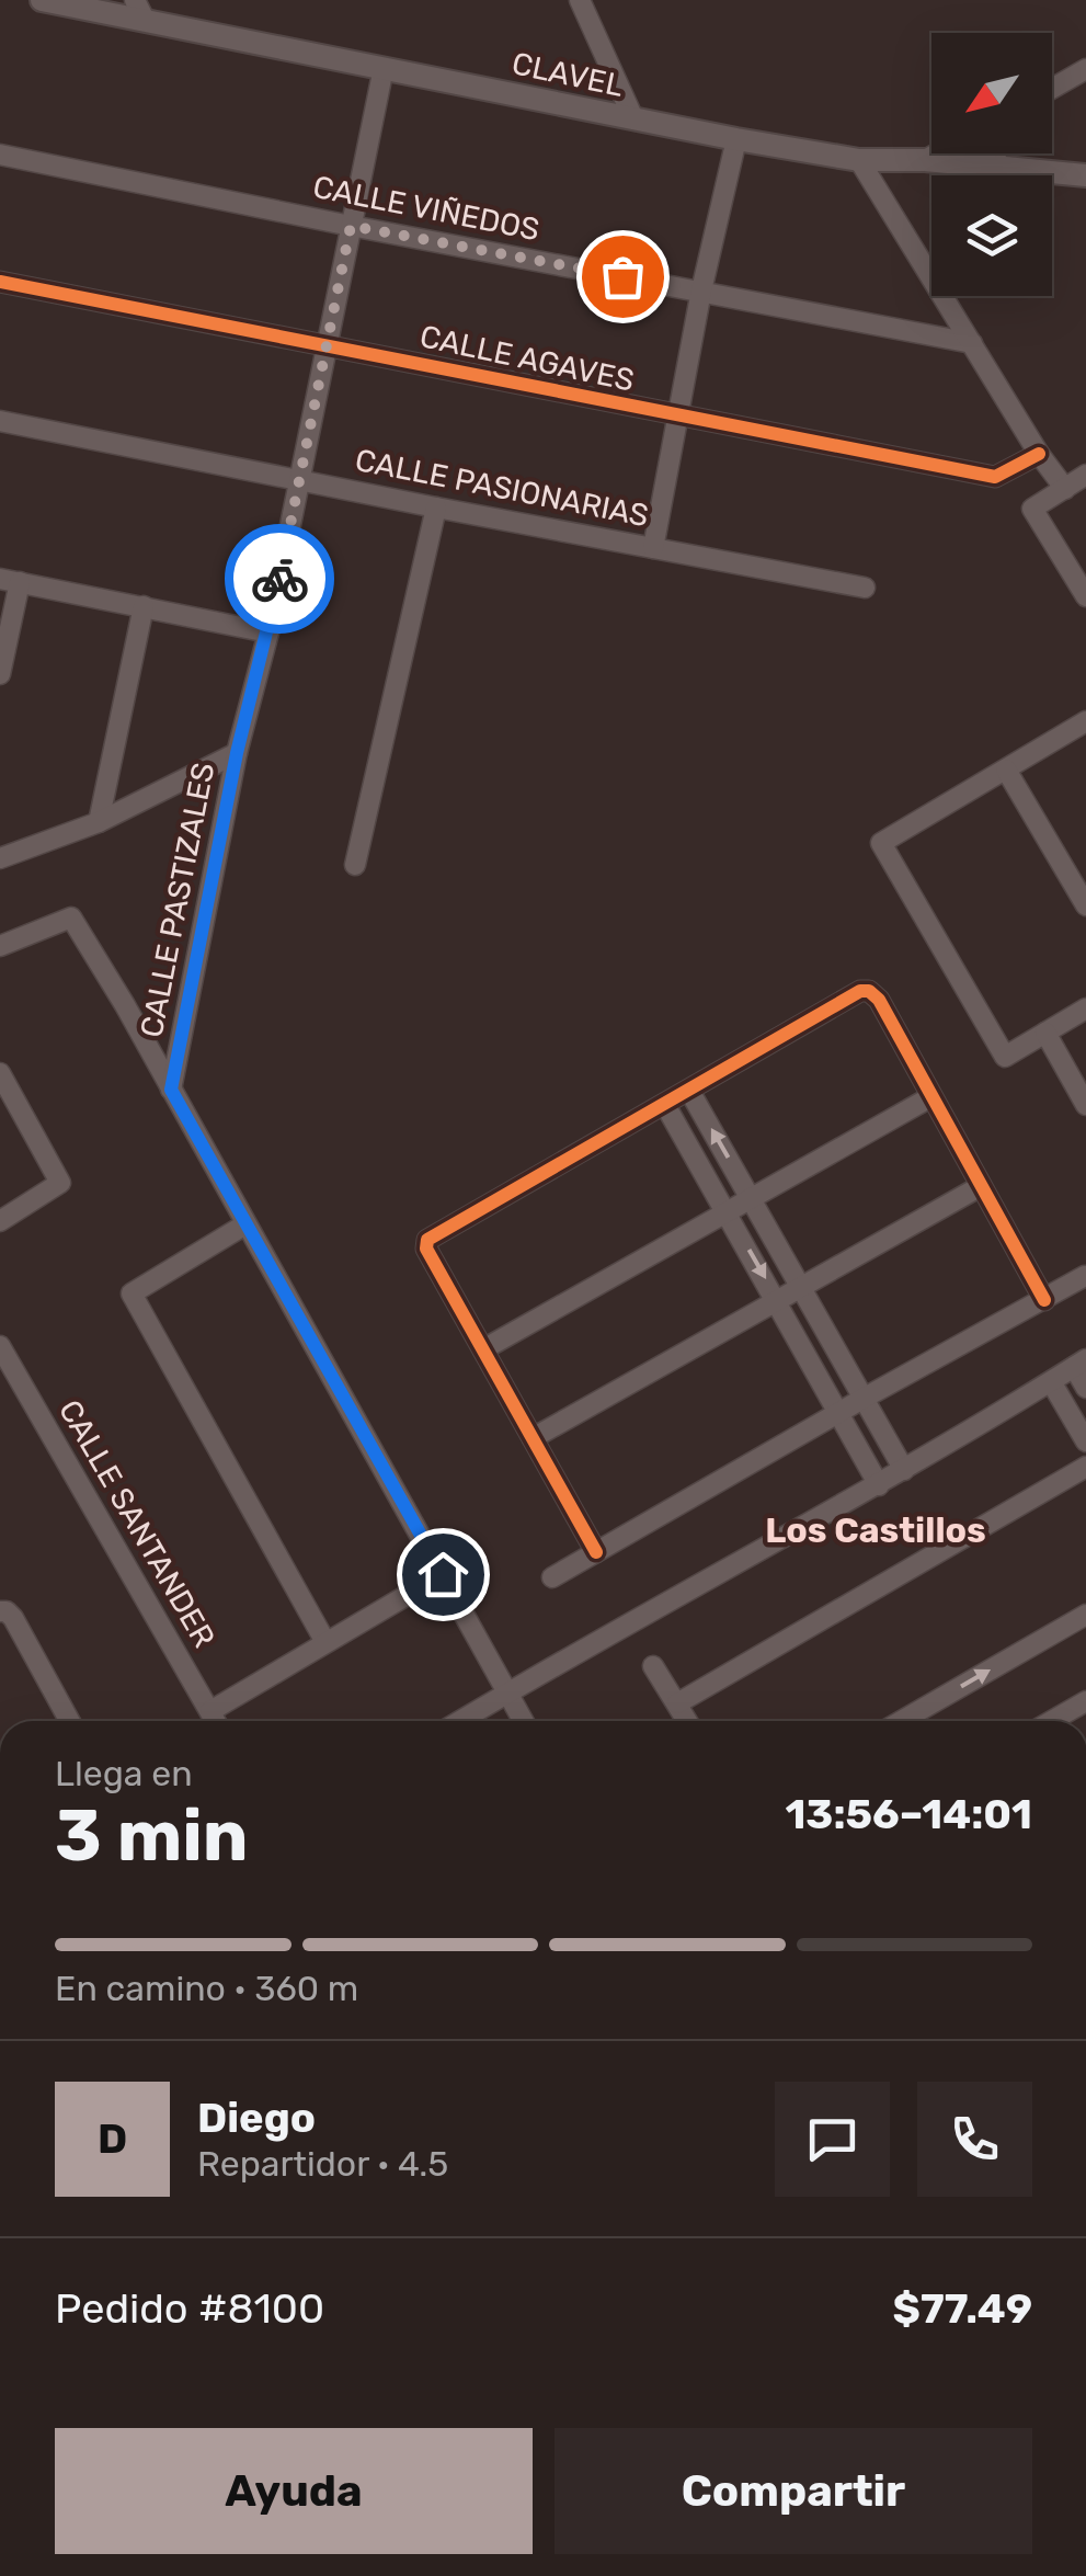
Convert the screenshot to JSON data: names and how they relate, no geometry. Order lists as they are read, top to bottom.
{
  "streets": {
    "street": [
      "CLAVEL",
      "CALLE VIÑEDOS",
      "CALLE AGAVES",
      "CALLE PASIONARIAS",
      "CALLE PASTIZALES",
      "CALLE SANTANDER"
    ]
  },
  "crossings": [
    ["CLAVEL", "CALLE PASTIZALES"],
    ["CALLE VIÑEDOS", "CALLE PASTIZALES"],
    ["CALLE AGAVES", "CALLE PASTIZALES"],
    ["CALLE PASIONARIAS", "CALLE PASTIZALES"]
  ],
  "districts": ["Los Castillos"],
  "north": "bottom left",
  "page": {
    "heading": ["3 min", "Llega en", "13:56–14:01"],
    "panel": [
      "Diego",
      "Repartidor · 4.5",
      "Pedido #8100",
      "$77.49"
    ],
    "bar": "En camino · 360 m",
    "round": "D",
    "buttons": ["Ayuda", "Compartir"]
  }
}
